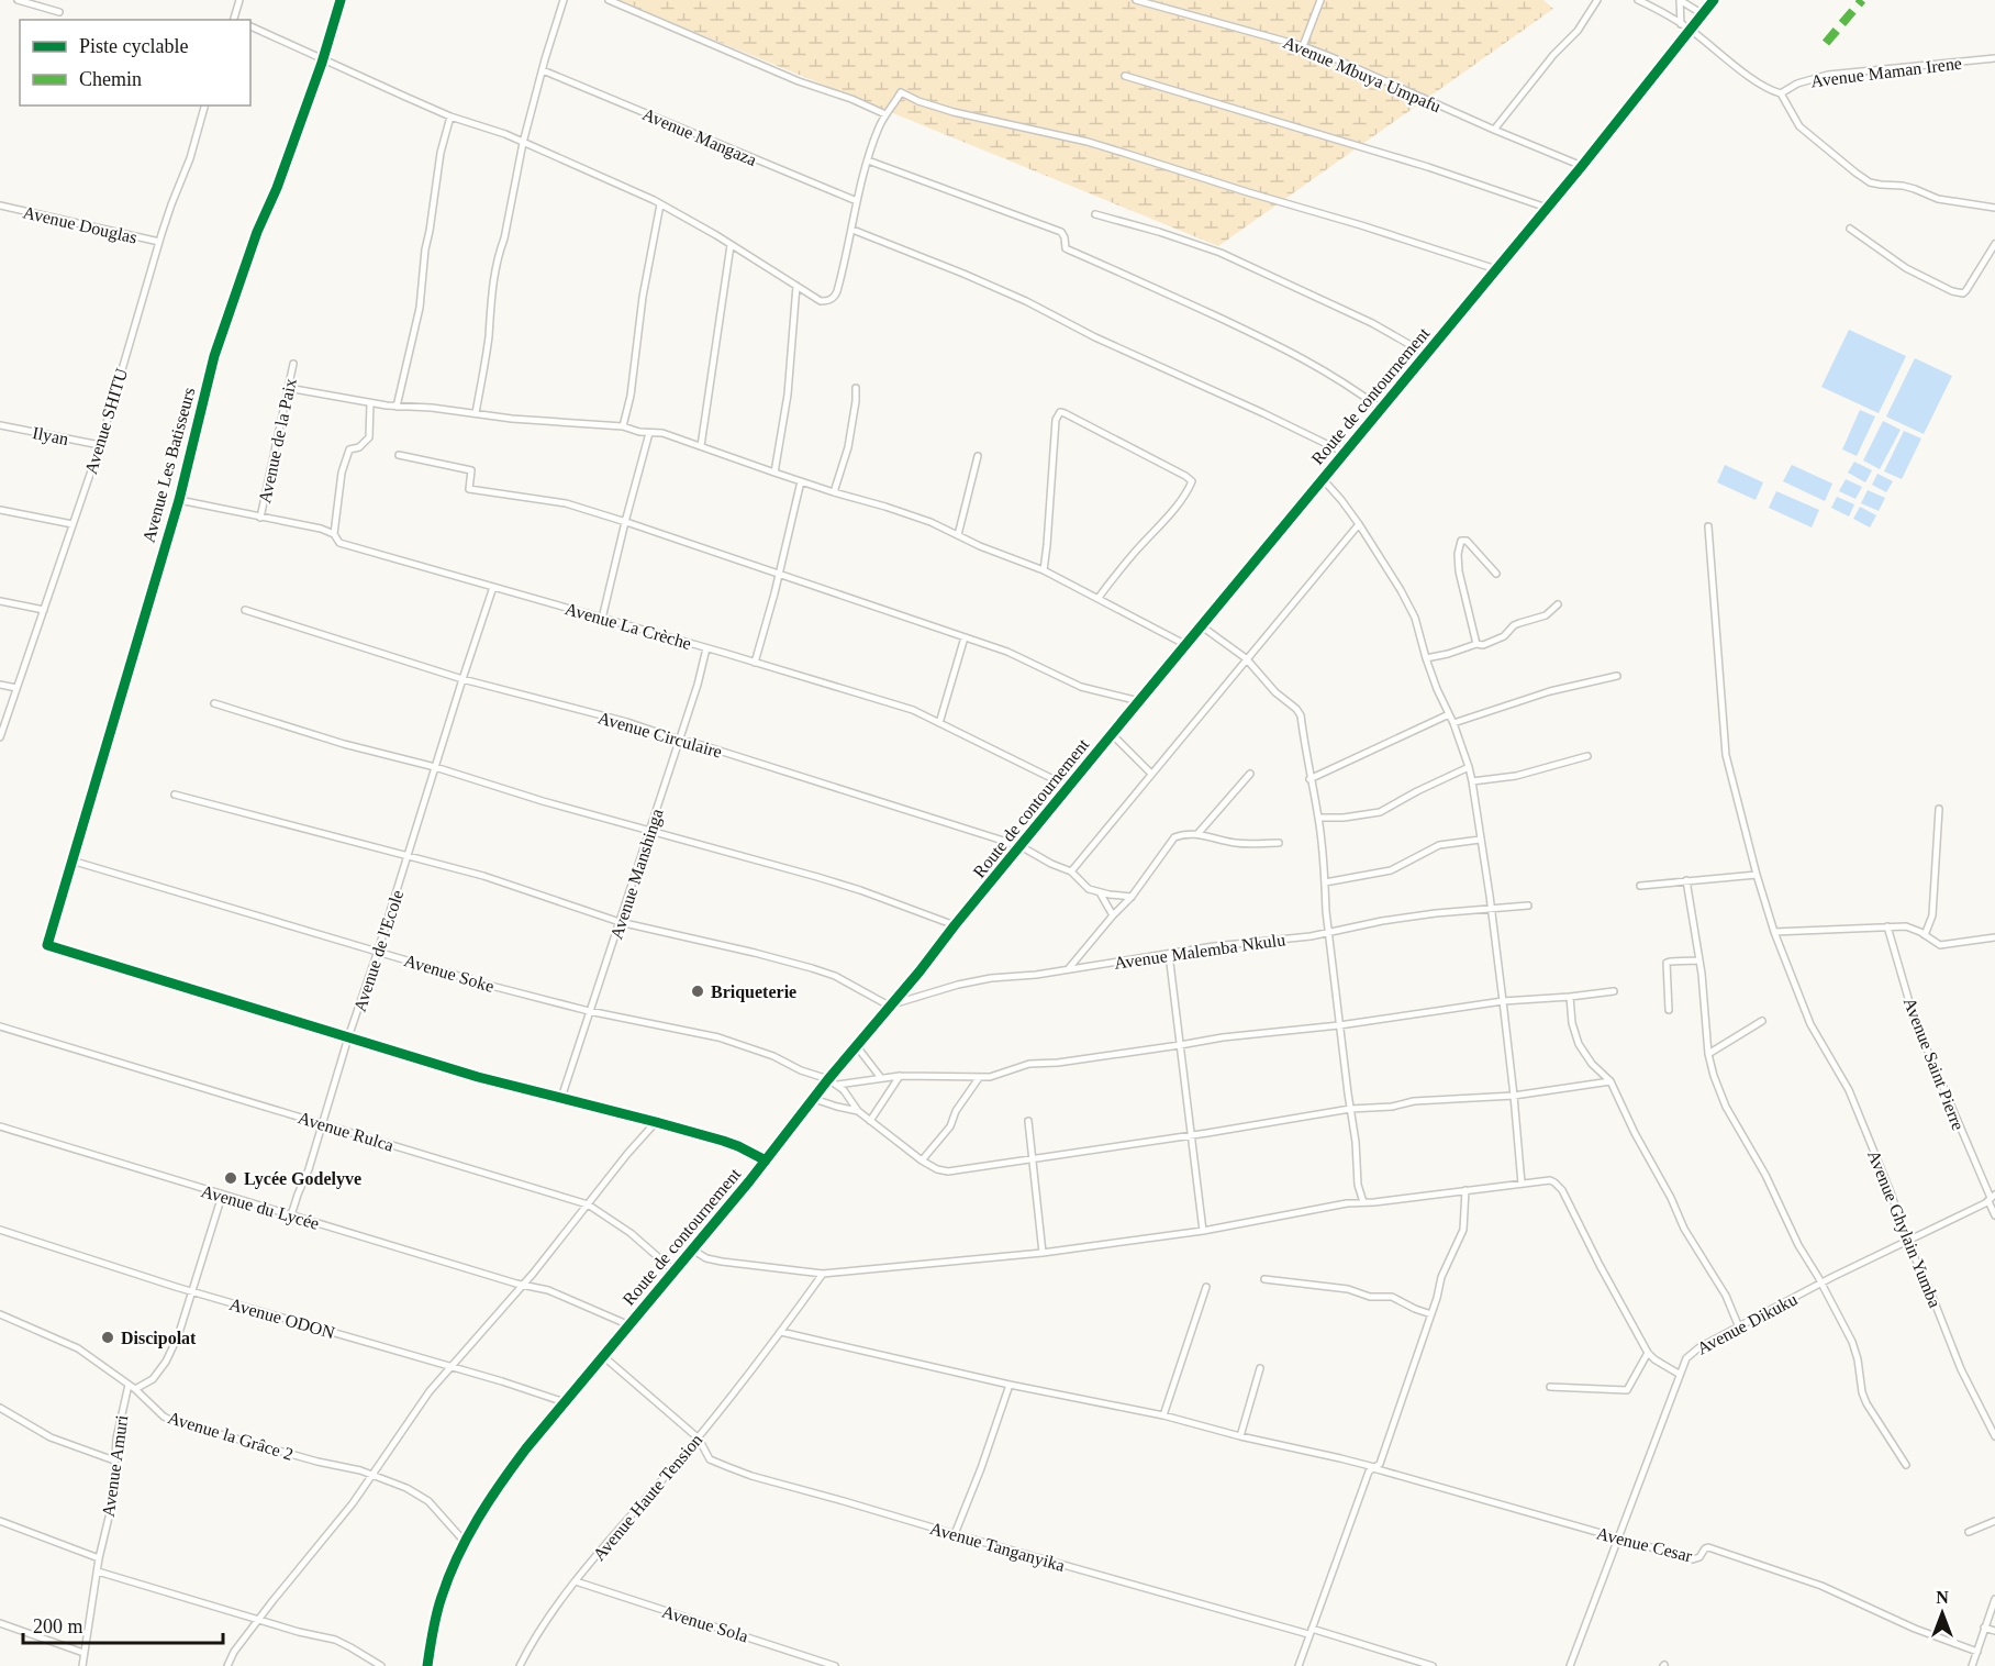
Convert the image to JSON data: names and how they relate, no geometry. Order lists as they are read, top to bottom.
{
  "streets": {
    "street": [
      "Avenue Maman Irene",
      "Avenue Mbuya Umpafu",
      "Avenue Mangaza",
      "Avenue Douglas",
      "Route de contournement",
      "Avenue SHITU",
      "Ilyan",
      "Avenue de la Paix",
      "Avenue Les Batisseurs",
      "Avenue La Crèche",
      "Avenue Circulaire",
      "Avenue Manshinga",
      "Avenue de l'Ecole",
      "Avenue Malemba Nkulu",
      "Avenue Soke",
      "Avenue Saint Pierre",
      "Avenue Rulca",
      "Avenue du Lycée",
      "Avenue Ghylain Yumba",
      "Avenue ODON",
      "Avenue Dikuku",
      "Avenue la Grâce 2",
      "Avenue Amuri",
      "Avenue Haute Tension",
      "Avenue Cesar",
      "Avenue Tanganyika",
      "Avenue Sola"
    ]
  },
  "crossings": [
    ["Avenue Mbuya Umpafu", "Route de contournement"],
    ["Avenue Douglas", "Avenue SHITU"],
    ["Route de contournement", "Avenue La Crèche"],
    ["Route de contournement", "Avenue Circulaire"],
    ["Route de contournement", "Avenue Malemba Nkulu"],
    ["Route de contournement", "Avenue Soke"],
    ["Route de contournement", "Avenue Rulca"],
    ["Route de contournement", "Avenue du Lycée"],
    ["Route de contournement", "Avenue ODON"],
    ["Route de contournement", "Avenue la Grâce 2"],
    ["Route de contournement", "Avenue Tanganyika"],
    ["Avenue SHITU", "Ilyan"],
    ["Avenue de la Paix", "Avenue La Crèche"],
    ["Avenue Les Batisseurs", "Avenue La Crèche"],
    ["Avenue Les Batisseurs", "Avenue de l'Ecole"],
    ["Avenue Les Batisseurs", "Avenue Soke"],
    ["Avenue La Crèche", "Avenue Manshinga"],
    ["Avenue La Crèche", "Avenue de l'Ecole"],
    ["Avenue Circulaire", "Avenue Manshinga"],
    ["Avenue Circulaire", "Avenue de l'Ecole"],
    ["Avenue Manshinga", "Avenue Soke"],
    ["Avenue de l'Ecole", "Avenue Soke"],
    ["Avenue de l'Ecole", "Avenue Rulca"],
    ["Avenue de l'Ecole", "Avenue du Lycée"],
    ["Avenue Saint Pierre", "Avenue Dikuku"],
    ["Avenue Ghylain Yumba", "Avenue Dikuku"],
    ["Avenue Dikuku", "Avenue Cesar"],
    ["Avenue la Grâce 2", "Avenue Amuri"],
    ["Avenue Haute Tension", "Avenue Cesar"],
    ["Avenue Haute Tension", "Avenue Tanganyika"],
    ["Avenue Haute Tension", "Avenue Sola"]
  ],
  "places": ["Briqueterie", "Lycée Godelyve", "Discipolat"],
  "legend": ["Piste cyclable", "Chemin"],
  "scale_bar": "200 m",
  "north": "top"
}
